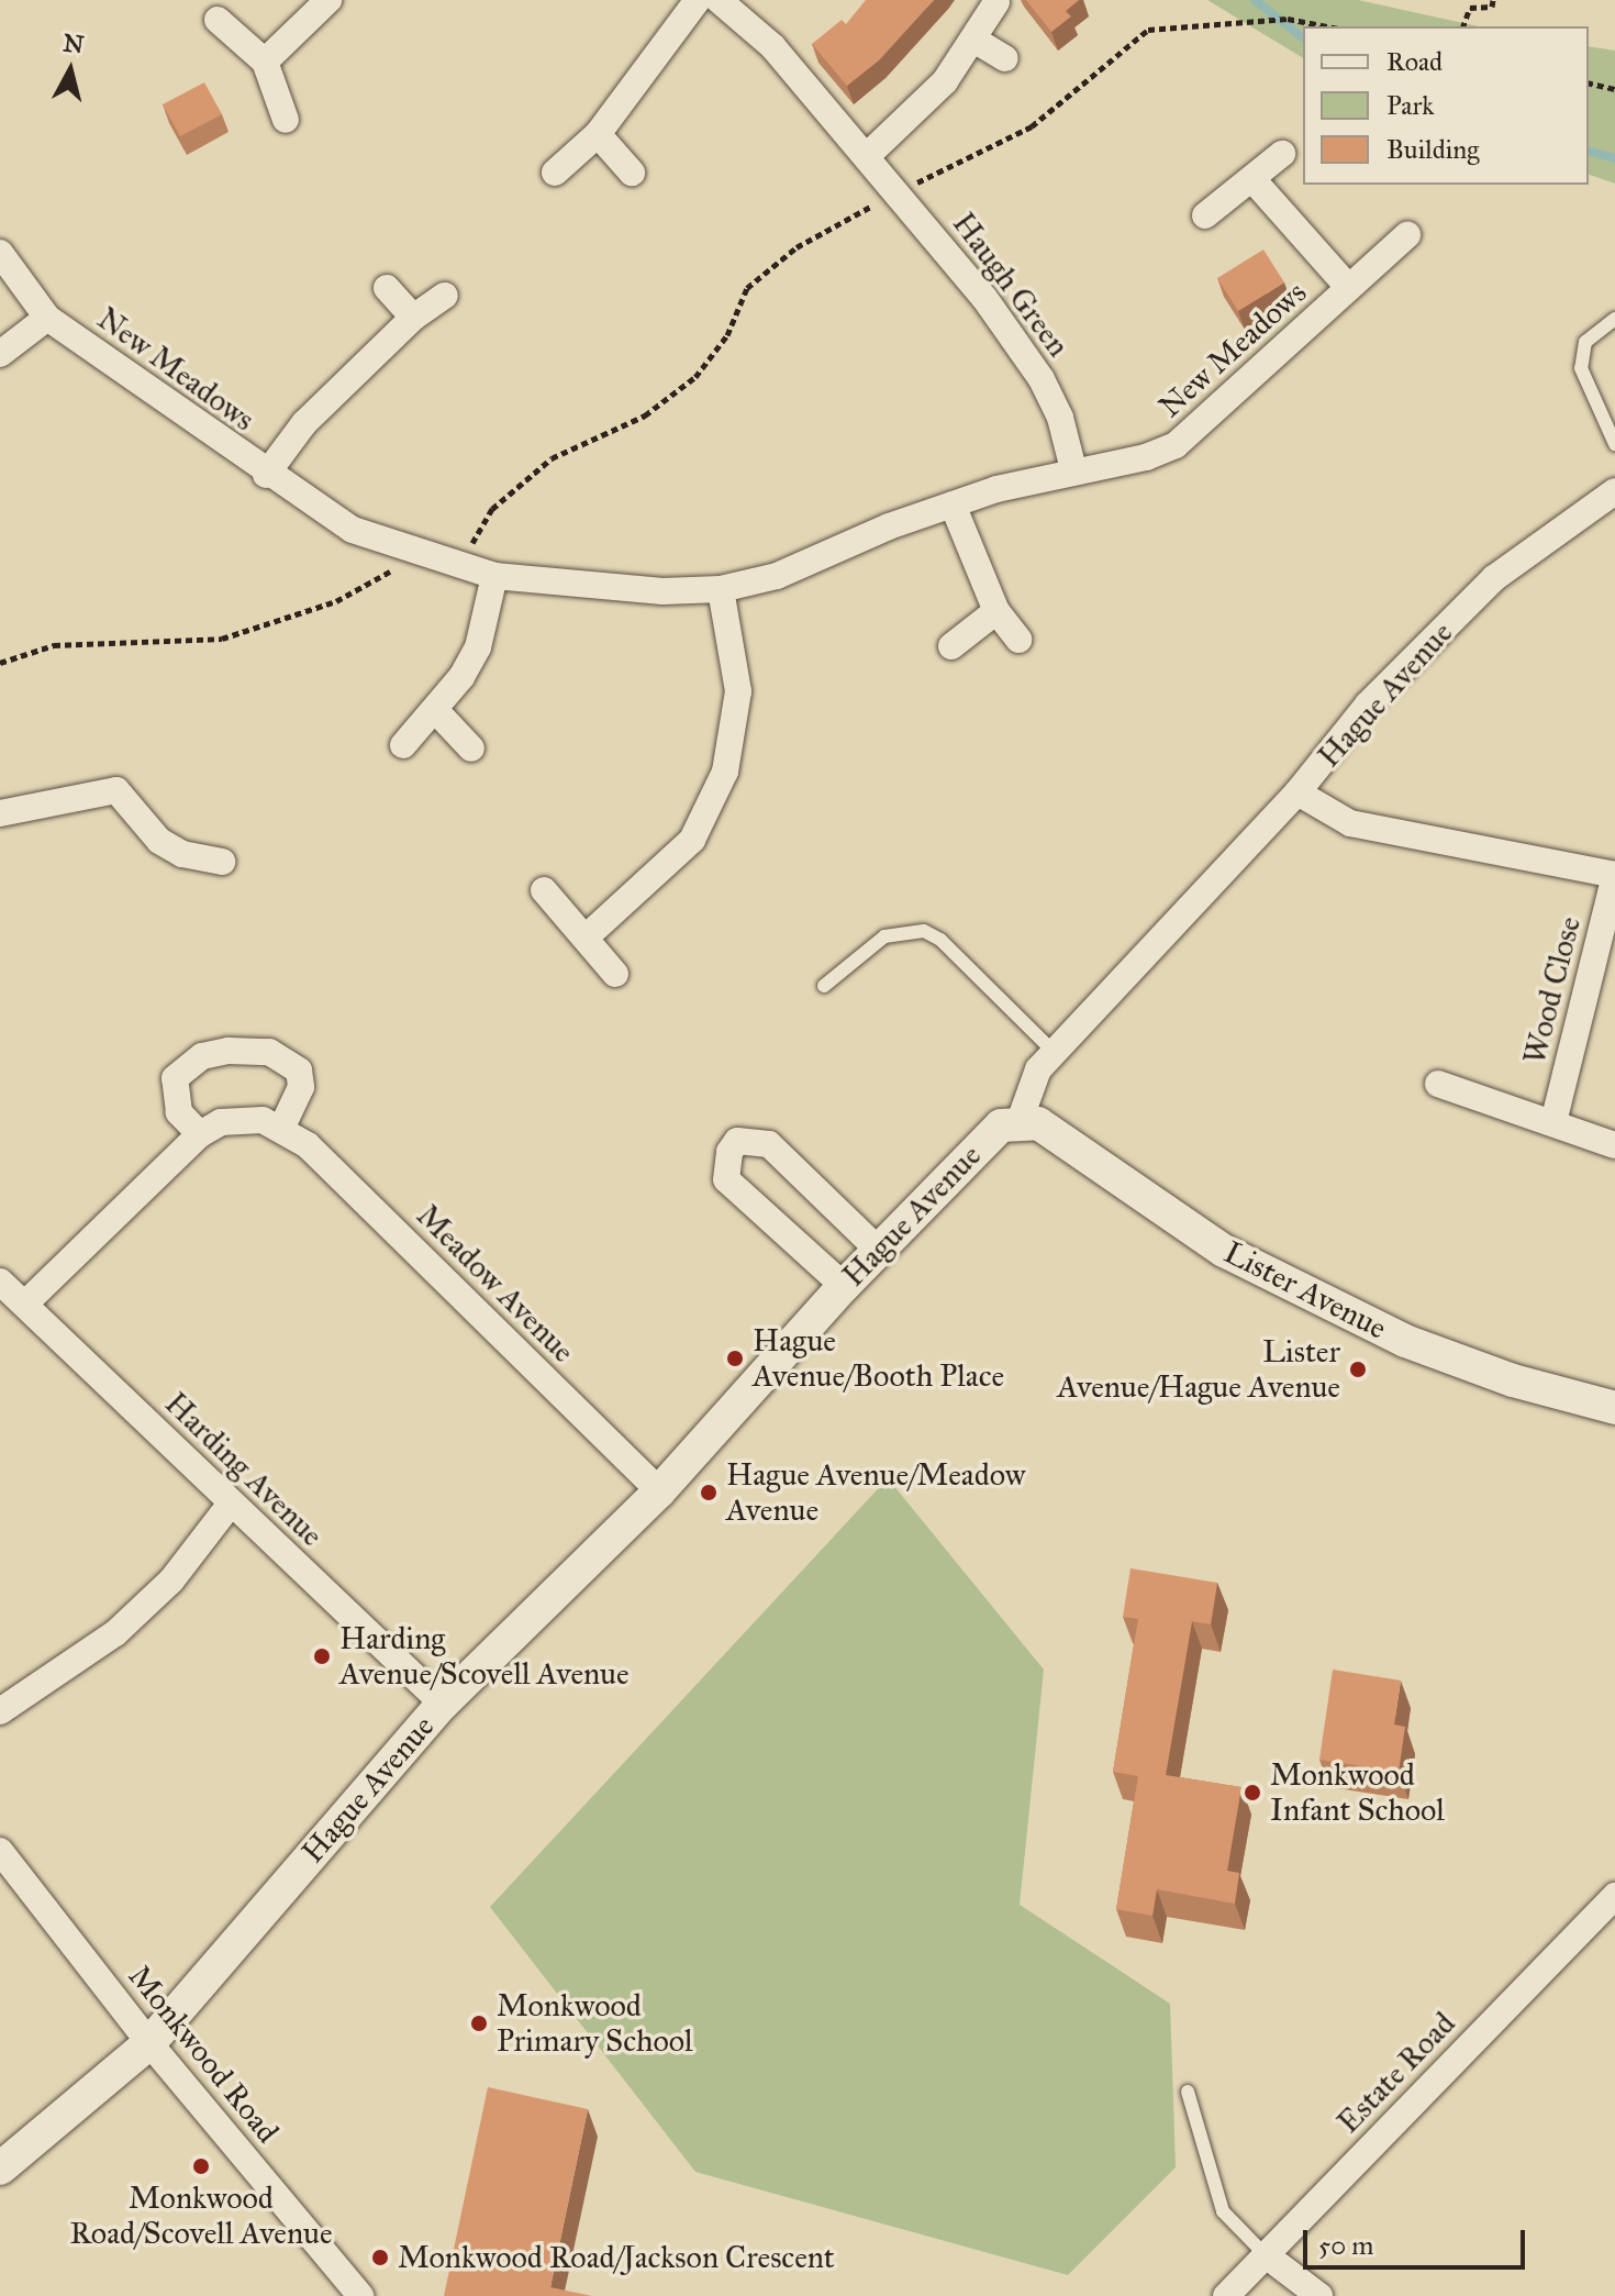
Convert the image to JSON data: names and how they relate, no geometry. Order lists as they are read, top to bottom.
{
  "streets": {
    "street": [
      "Haugh Green",
      "New Meadows",
      "Hague Avenue",
      "Wood Close",
      "Meadow Avenue",
      "Lister Avenue",
      "Harding Avenue",
      "Monkwood Road",
      "Estate Road"
    ]
  },
  "crossings": [
    ["Haugh Green", "New Meadows"],
    ["Hague Avenue", "Meadow Avenue"],
    ["Hague Avenue", "Lister Avenue"],
    ["Hague Avenue", "Harding Avenue"],
    ["Hague Avenue", "Monkwood Road"],
    ["Meadow Avenue", "Harding Avenue"]
  ],
  "places": [
    "Hague Avenue/Booth Place",
    "Lister Avenue/Hague Avenue",
    "Hague Avenue/Meadow Avenue",
    "Harding Avenue/Scovell Avenue",
    "Monkwood Infant School",
    "Monkwood Primary School",
    "Monkwood Road/Scovell Avenue",
    "Monkwood Road/Jackson Crescent"
  ],
  "legend": ["Road", "Park", "Building"],
  "scale_bar": "50 m",
  "north": "top"
}
